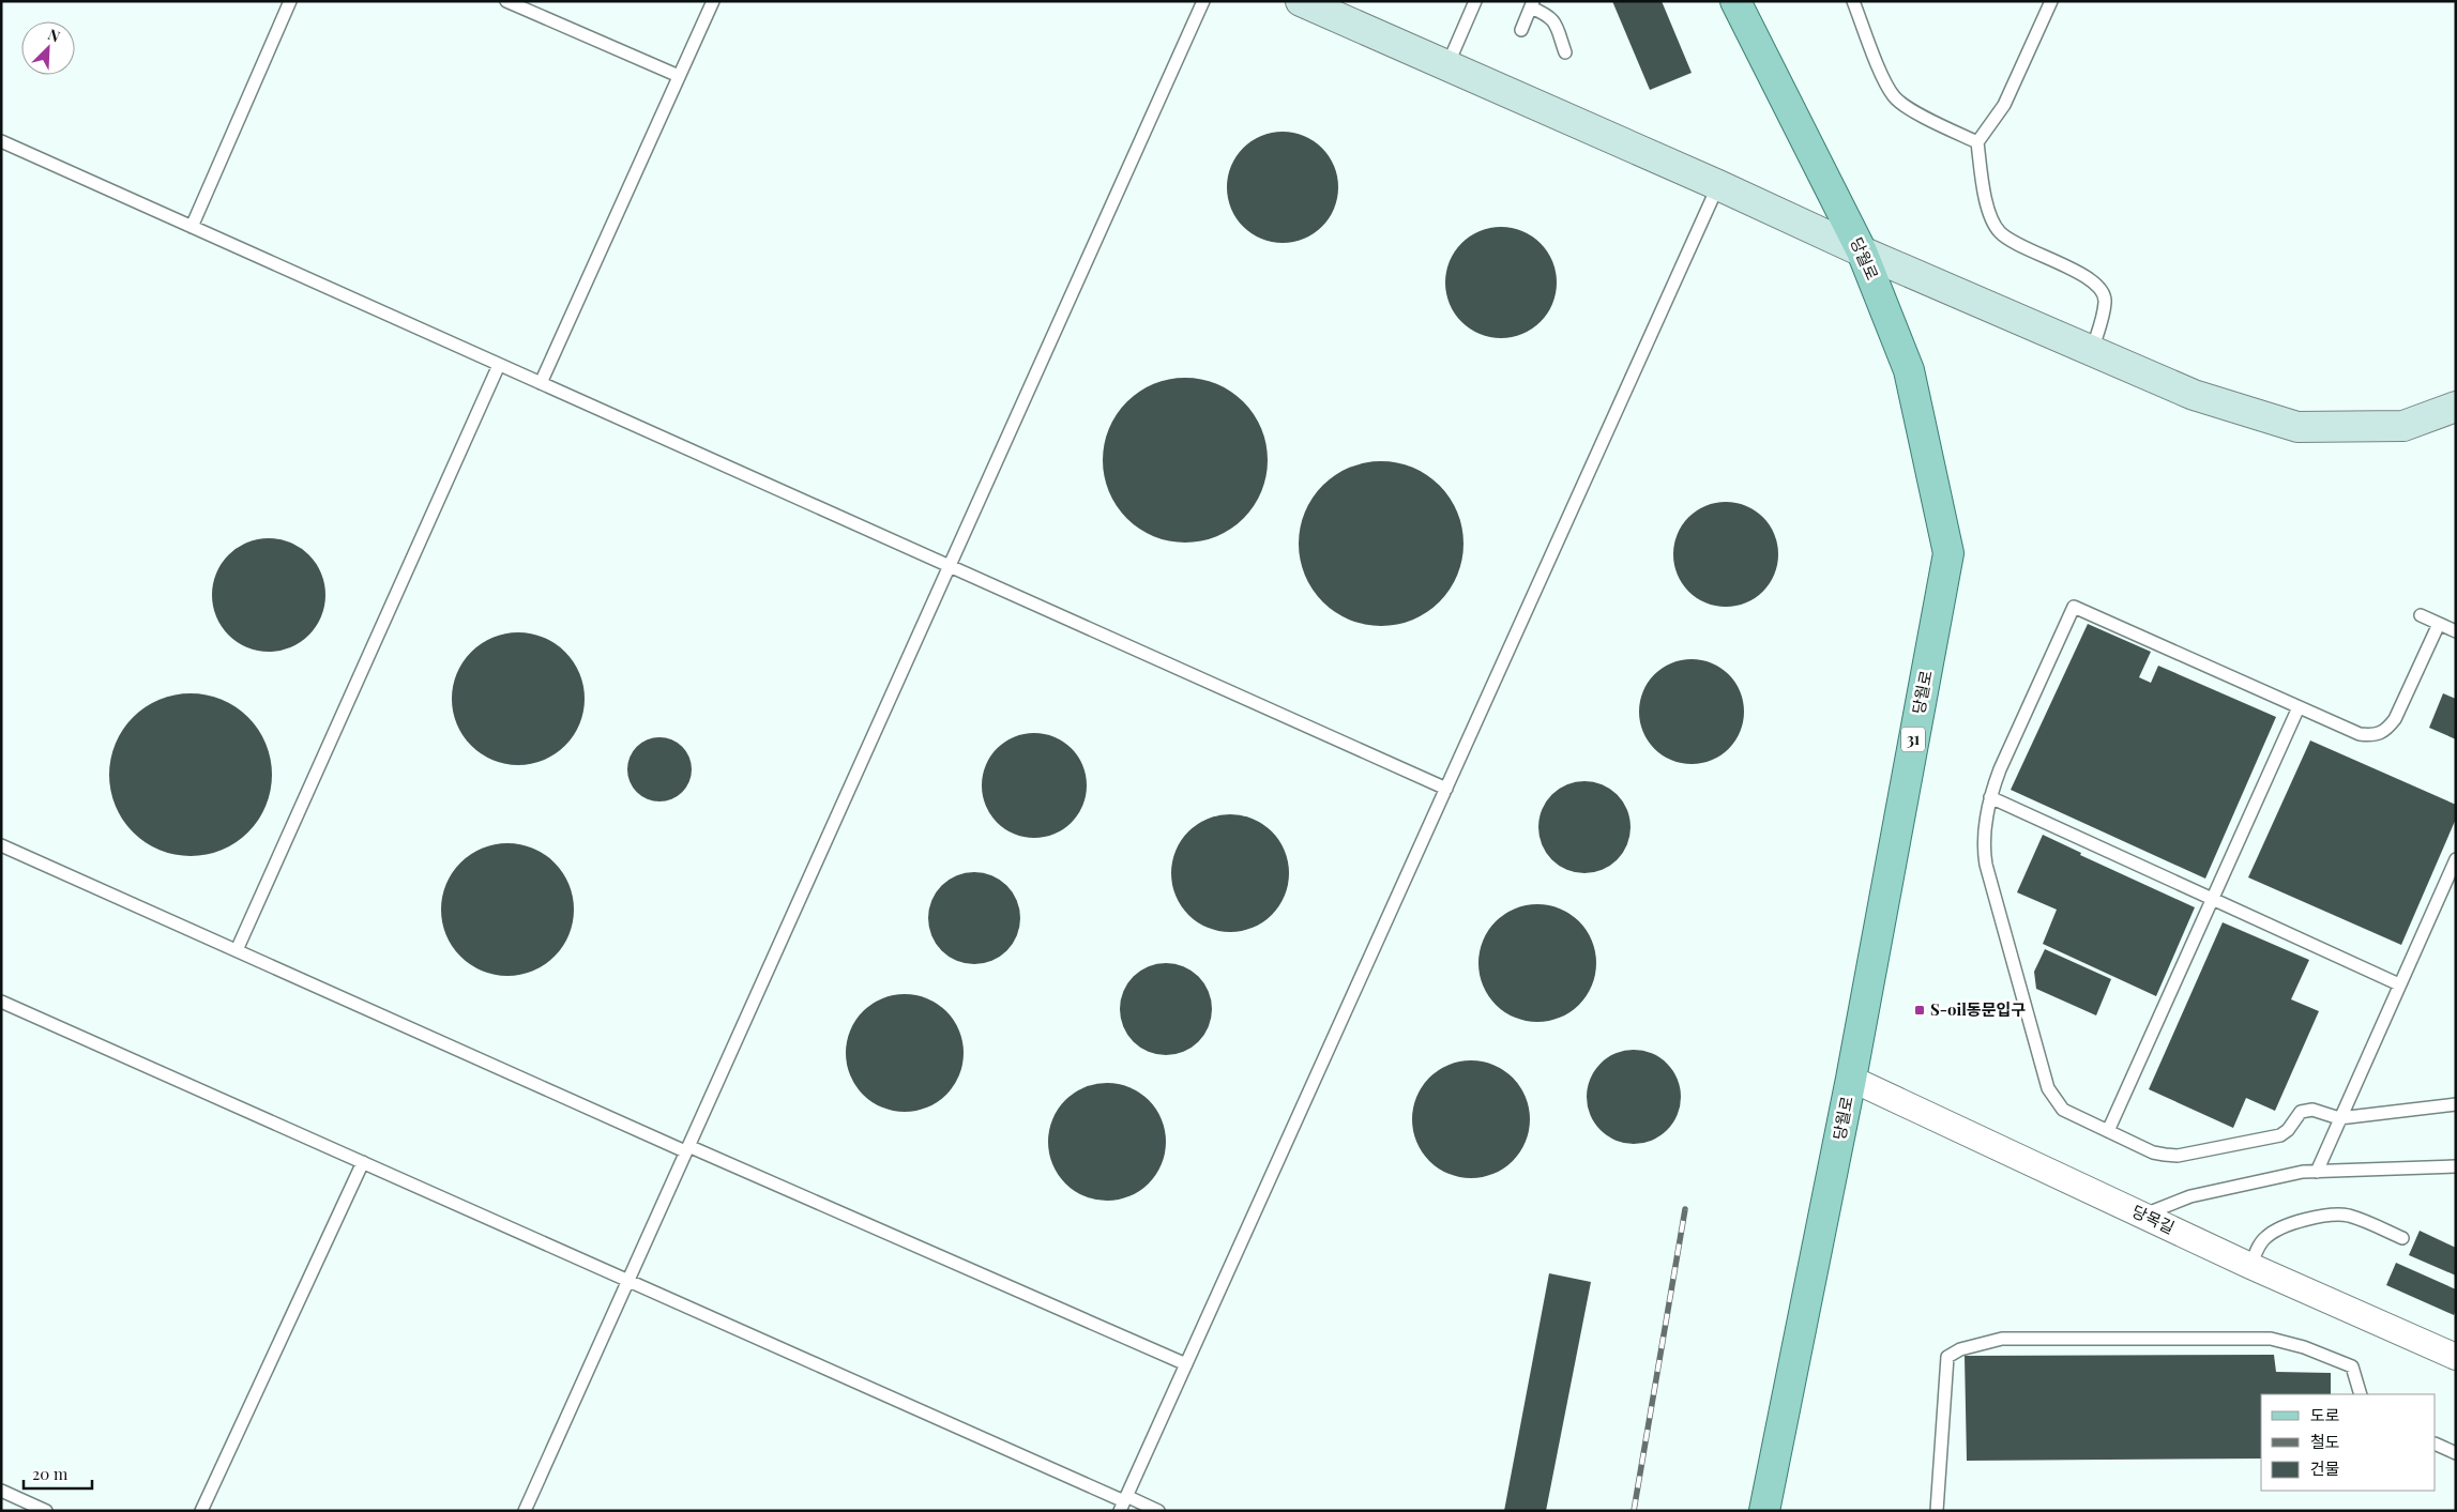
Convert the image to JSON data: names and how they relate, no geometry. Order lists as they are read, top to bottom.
{
  "streets": {
    "main road": ["당월로", "31"],
    "street": ["당목길"]
  },
  "crossings": [
    ["당월로", "당목길"]
  ],
  "places": {
    "transit": ["S-oil동문입구"]
  },
  "legend": ["도로", "철도", "건물"],
  "scale_bar": "20 m",
  "north": "top right"
}
